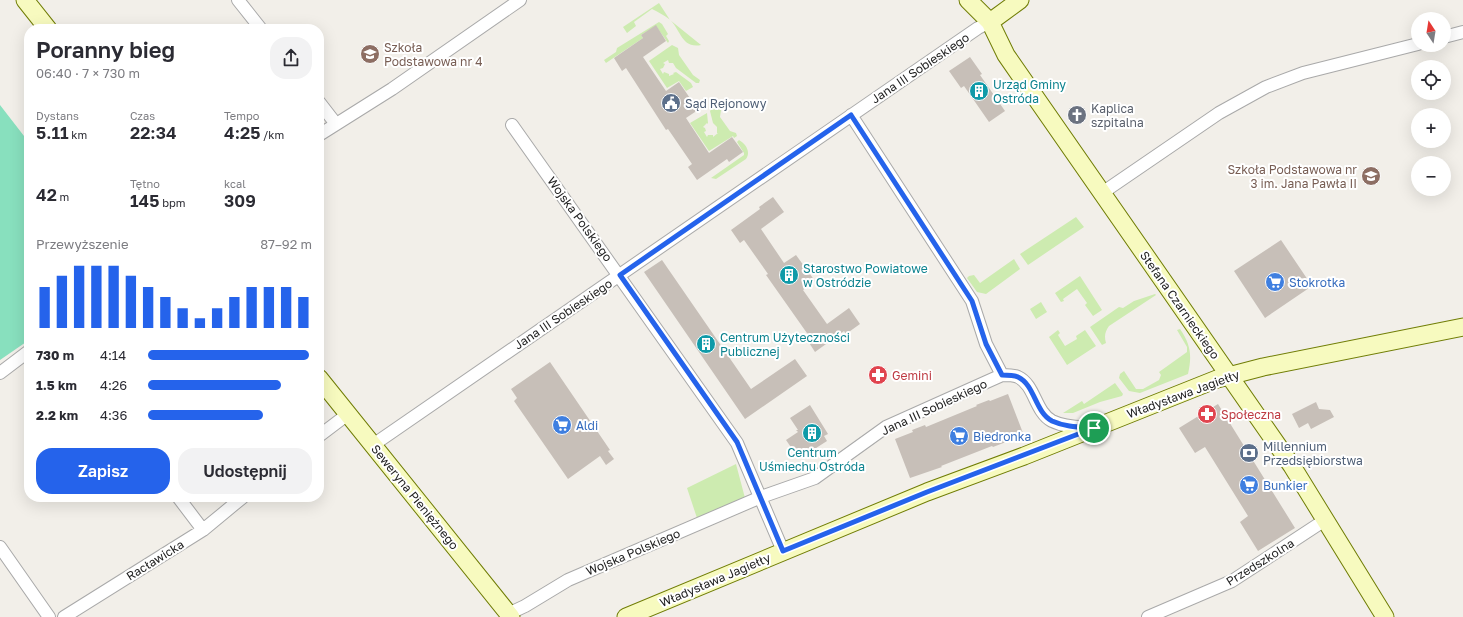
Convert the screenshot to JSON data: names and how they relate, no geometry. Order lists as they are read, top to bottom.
{
  "streets": {
    "street": [
      "Jana III Sobieskiego",
      "Wojska Polskiego",
      "Stefana Czarnieckiego",
      "Władysława Jagiełły",
      "Seweryna Pieniężnego",
      "Racławicka",
      "Przedszkolna"
    ]
  },
  "crossings": [
    ["Jana III Sobieskiego", "Wojska Polskiego"],
    ["Jana III Sobieskiego", "Stefana Czarnieckiego"],
    ["Jana III Sobieskiego", "Seweryna Pieniężnego"],
    ["Wojska Polskiego", "Władysława Jagiełły"],
    ["Wojska Polskiego", "Seweryna Pieniężnego"],
    ["Stefana Czarnieckiego", "Władysława Jagiełły"],
    ["Stefana Czarnieckiego", "Przedszkolna"]
  ],
  "places": {
    "school or university": ["Szkoła Podstawowa nr 4", "Szkoła Podstawowa nr 3 im. Jana Pawła II"],
    "building": [
      "Urząd Gminy Ostróda",
      "Starostwo Powiatowe w Ostródzie",
      "Centrum Użyteczności Publicznej",
      "Centrum Uśmiechu Ostróda"
    ],
    "public building": ["Sąd Rejonowy"],
    "church": ["Kaplica szpitalna"],
    "supermarket": [
      "Stokrotka",
      "Aldi",
      "Biedronka",
      "Bunkier"
    ],
    "pharmacy": ["Gemini", "Społeczna"],
    "bank": ["Millennium Przedsiębiorstwa"]
  },
  "north": "top",
  "page": {
    "map_buttons": ["+", "−"],
    "heading": ["Poranny bieg", "06:40 · 7 × 730 m"],
    "stats": [
      ["Dystans", "5.11 km"],
      ["Czas", "22:34"],
      ["Tempo", "4:25 /km"],
      ["42 m"],
      ["Tętno", "145 bpm"],
      ["kcal", "309"]
    ],
    "chart": ["Przewyższenie", "87–92 m"],
    "list": [
      {
        "name": "730 m",
        "note": "4:14"
      },
      {
        "name": "1.5 km",
        "note": "4:26"
      },
      {
        "name": "2.2 km",
        "note": "4:36"
      }
    ],
    "buttons": ["Zapisz", "Udostępnij"]
  }
}
